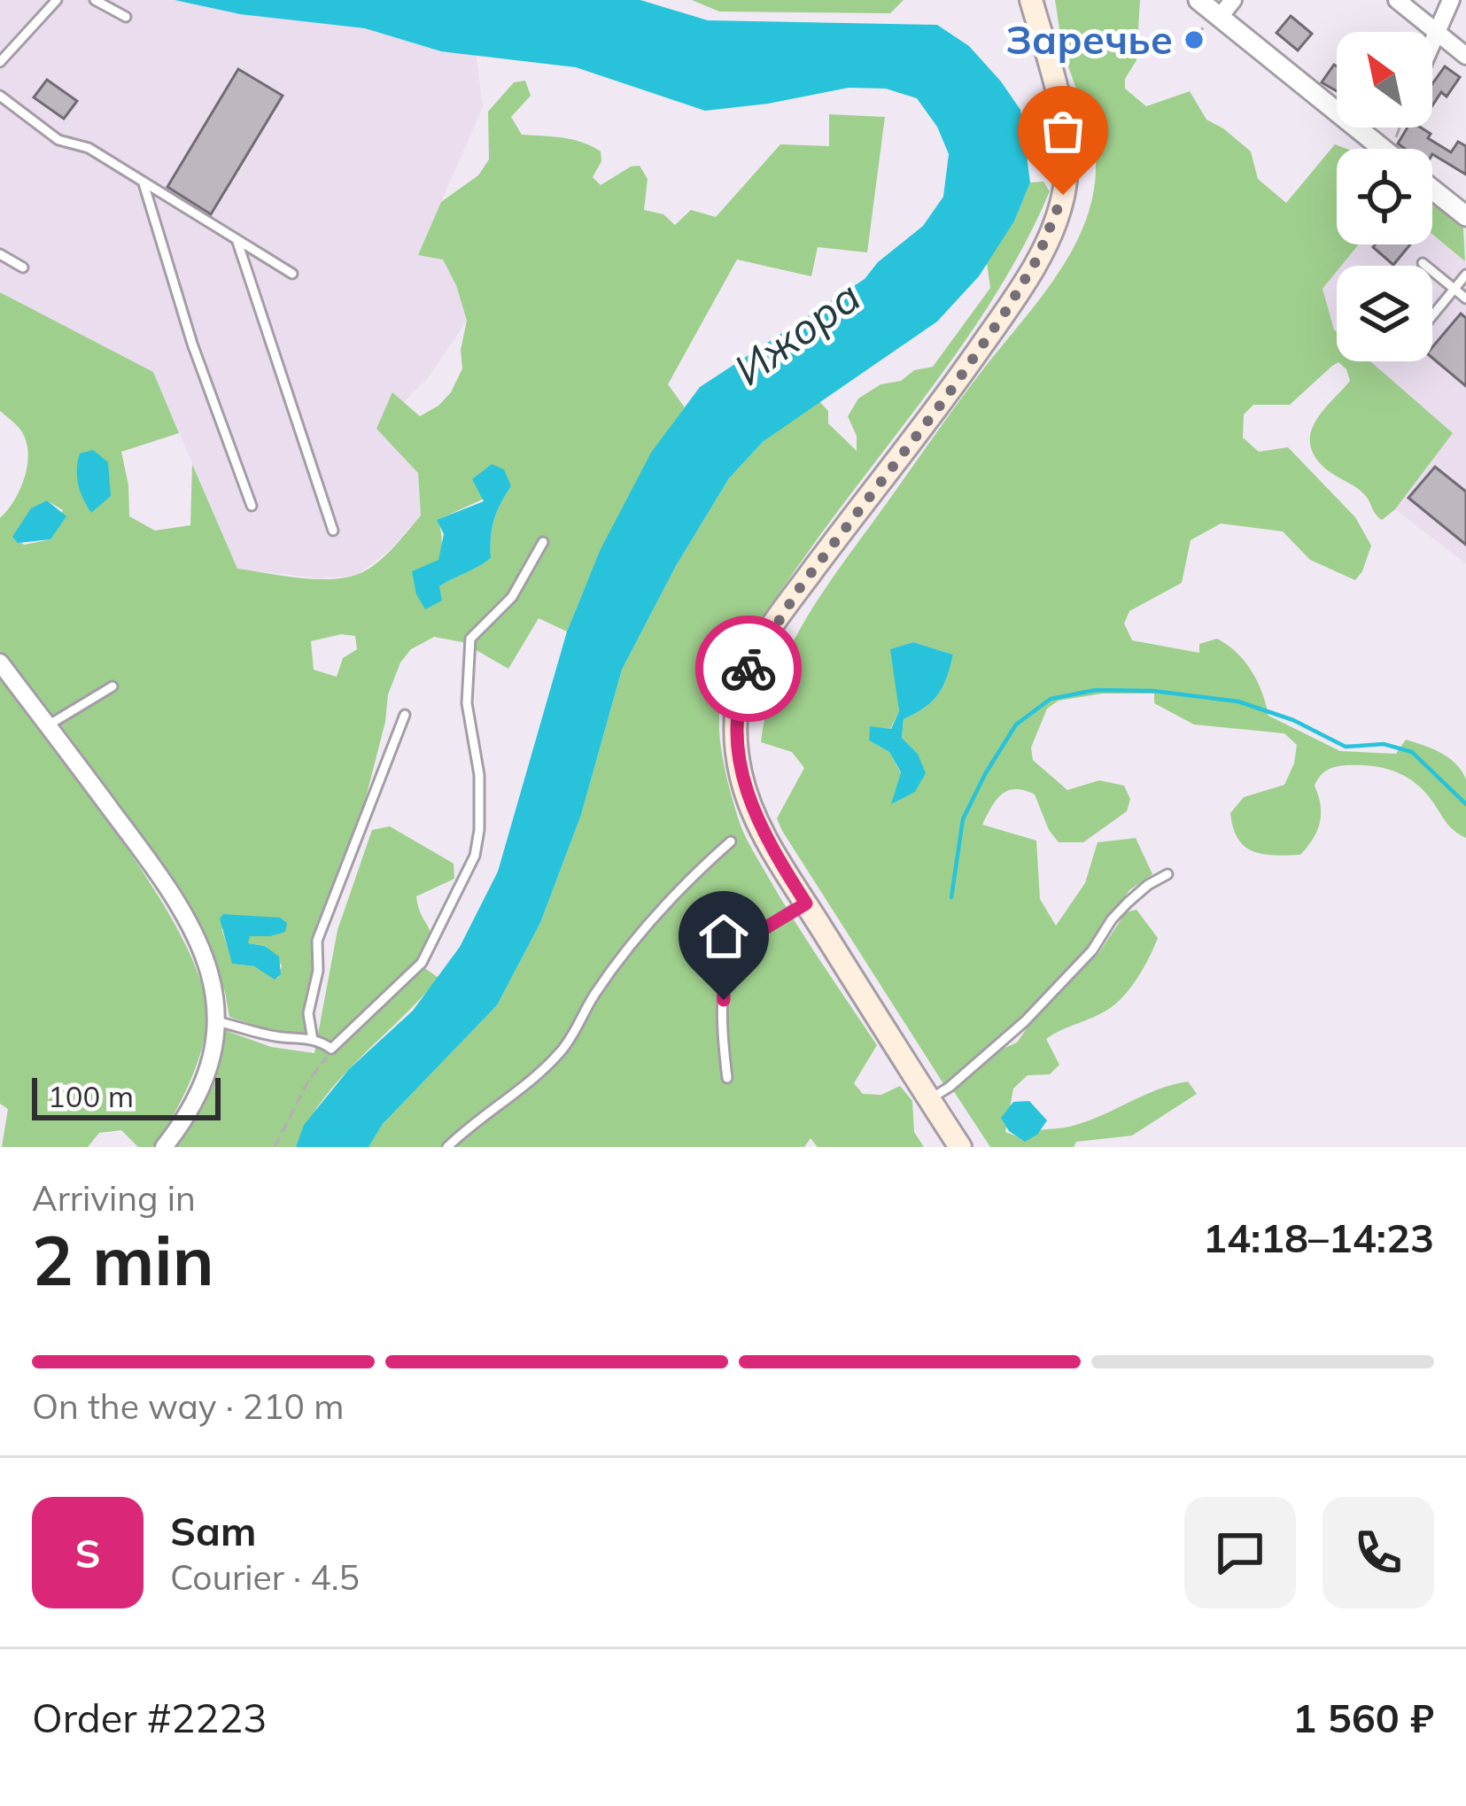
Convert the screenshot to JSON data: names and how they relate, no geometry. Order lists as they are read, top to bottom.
{
  "water": ["Ижора"],
  "places": ["Заречье"],
  "scale_bar": "100 m",
  "north": "top left",
  "page": {
    "scale": "100 m",
    "heading": ["2 min", "Arriving in", "14:18–14:23"],
    "panel": [
      "Sam",
      "Courier · 4.5",
      "Order #2223",
      "1 560 ₽"
    ],
    "bar": "On the way · 210 m",
    "round": "S"
  }
}
